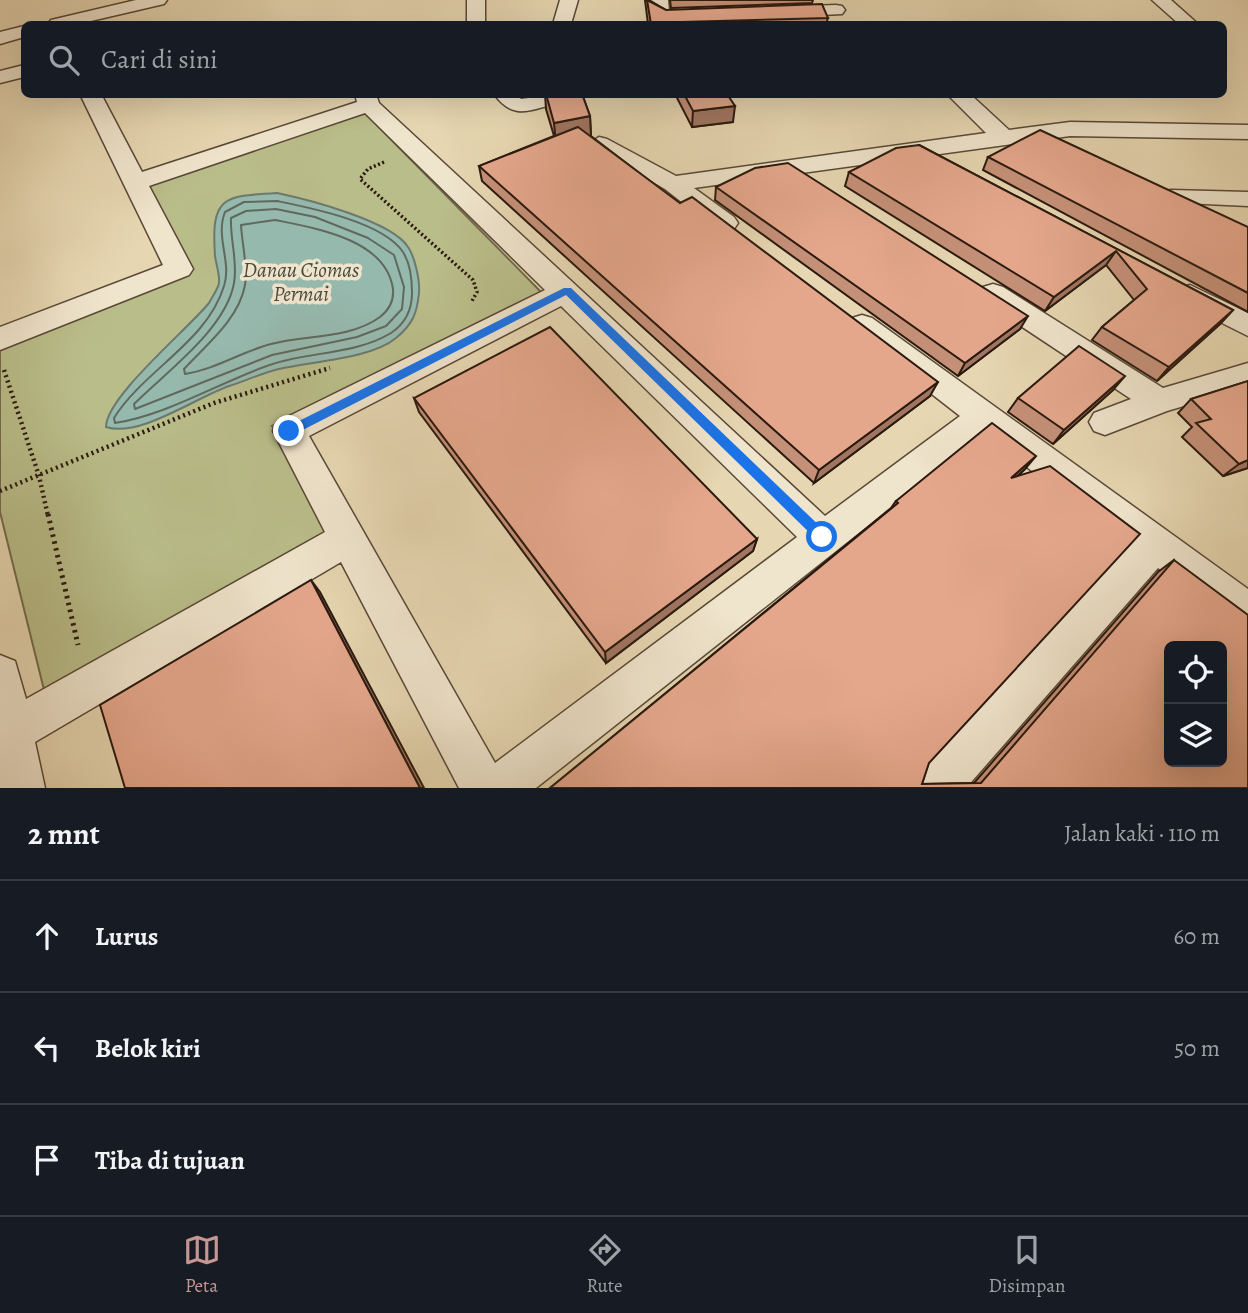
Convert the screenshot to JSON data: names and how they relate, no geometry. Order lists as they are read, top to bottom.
{
  "water": ["Danau Ciomas Permai"],
  "page": {
    "search": "Cari di sini",
    "heading": ["2 mnt", "Jalan kaki · 110 m"],
    "list": [
      ["Lurus", "60 m"],
      ["Belok kiri", "50 m"],
      "Tiba di tujuan"
    ],
    "nav": ["Peta", "Rute", "Disimpan"]
  }
}
